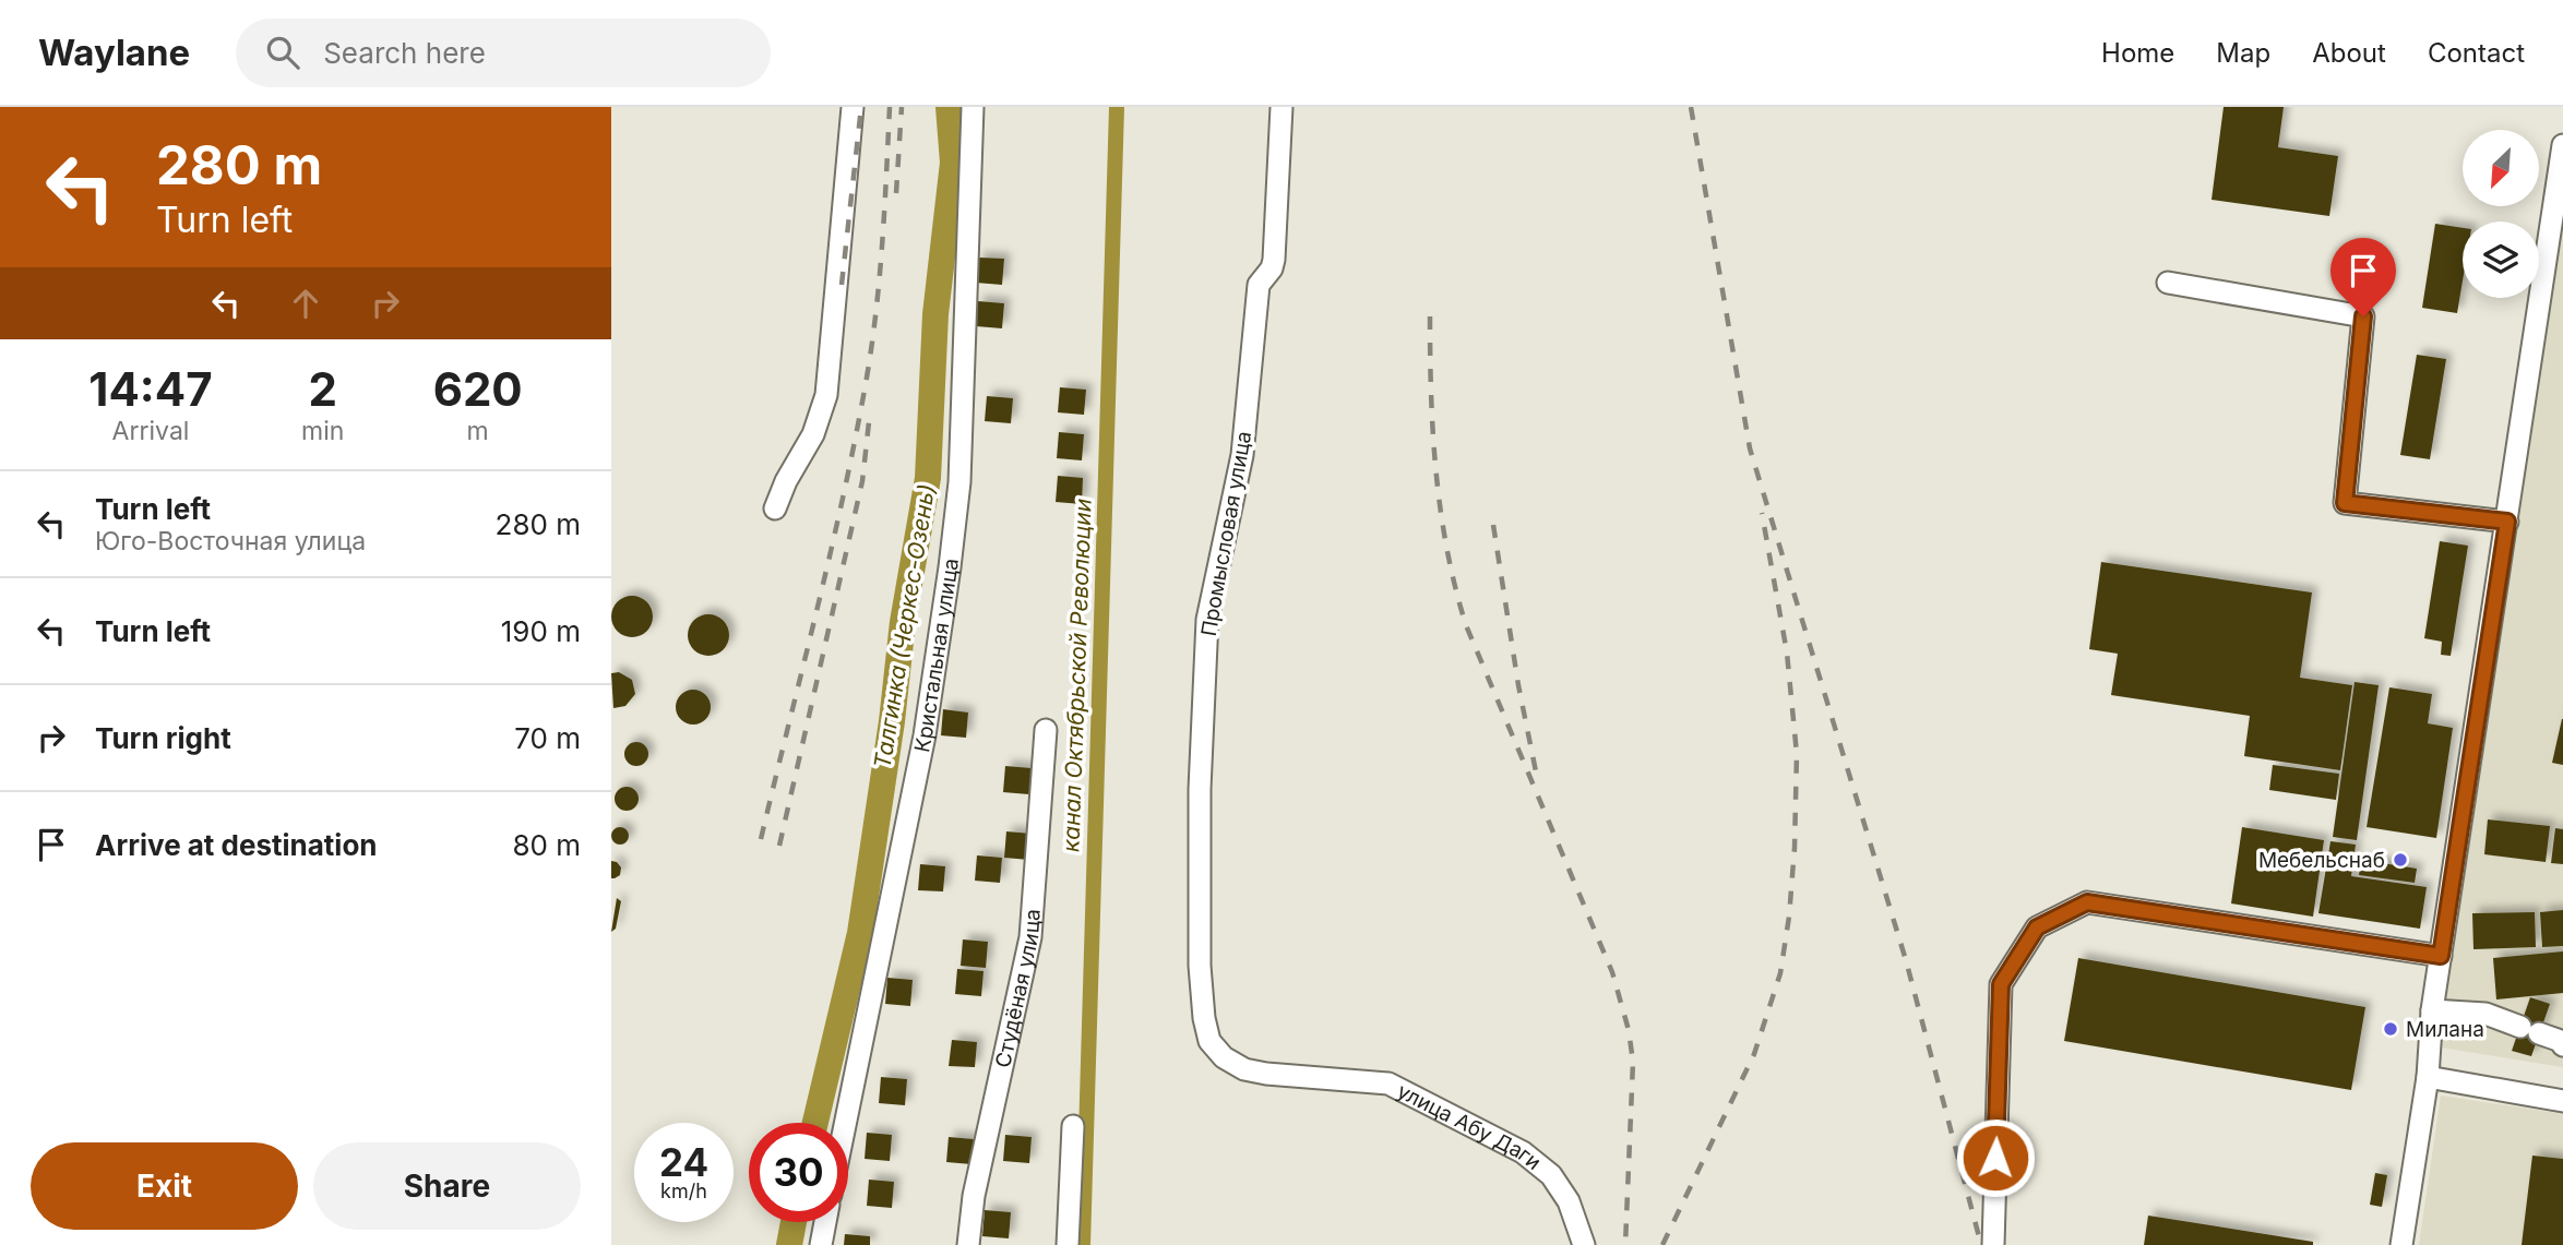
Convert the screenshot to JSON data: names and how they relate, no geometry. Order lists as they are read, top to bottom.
{
  "streets": {
    "street": [
      "Промысловая улица",
      "Кристальная улица",
      "Студёная улица",
      "улица Абу Даги"
    ]
  },
  "crossings": [
    ["Промысловая улица", "улица Абу Даги"]
  ],
  "water": ["Талгинка (Черкес-Озень)", "канал Октябрьской Революции"],
  "places": ["Мебельснаб", "Милана"],
  "north": "bottom left",
  "page": {
    "header": "Waylane",
    "search": "Search here",
    "nav": [
      "Home",
      "Map",
      "About",
      "Contact"
    ],
    "turn": ["280 m", "Turn left"],
    "eta": [
      "14:47",
      "Arrival",
      "2",
      "min",
      "620",
      "m"
    ],
    "list": [
      {
        "name": "Turn left",
        "note": "Юго-Восточная улица",
        "value": "280 m"
      },
      {
        "name": "Turn left",
        "value": "190 m"
      },
      {
        "name": "Turn right",
        "value": "70 m"
      },
      {
        "name": "Arrive at destination",
        "value": "80 m"
      }
    ],
    "speed": "24 km/h",
    "limit": "30",
    "buttons": ["Exit", "Share"]
  }
}
